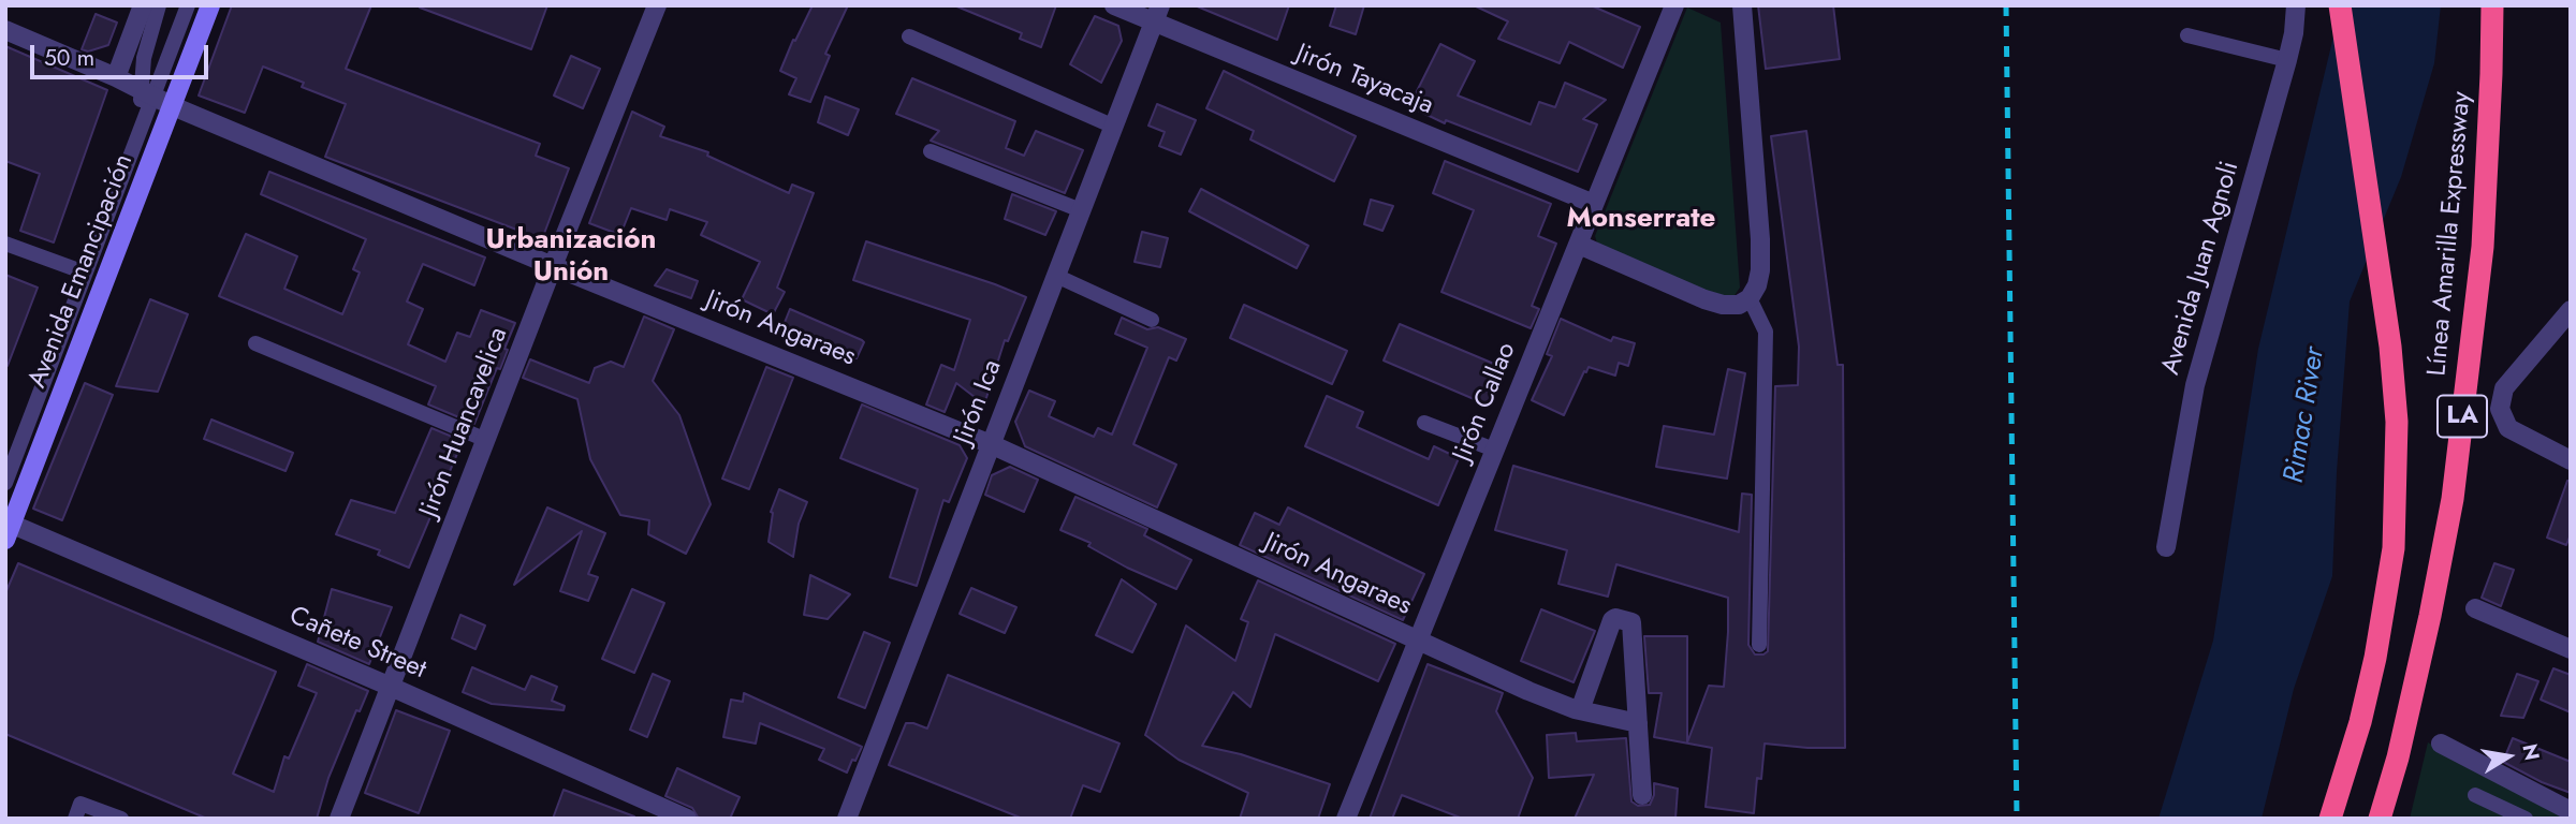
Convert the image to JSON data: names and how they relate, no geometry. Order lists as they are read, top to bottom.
{
  "streets": {
    "highway": ["Línea Amarilla Expressway", "LA"],
    "main road": ["Avenida Emancipación"],
    "street": [
      "Jirón Tayacaja",
      "Avenida Juan Agnoli",
      "Jirón Angaraes",
      "Jirón Ica",
      "Jirón Callao",
      "Jirón Huancavelica",
      "Cañete Street"
    ]
  },
  "crossings": [
    ["Jirón Tayacaja", "Jirón Ica"],
    ["Jirón Tayacaja", "Jirón Callao"],
    ["Avenida Emancipación", "Jirón Angaraes"],
    ["Avenida Emancipación", "Cañete Street"],
    ["Jirón Angaraes", "Jirón Ica"],
    ["Jirón Angaraes", "Jirón Callao"],
    ["Jirón Angaraes", "Jirón Huancavelica"],
    ["Jirón Huancavelica", "Cañete Street"]
  ],
  "districts": ["Monserrate", "Urbanización Unión"],
  "water": ["Rimac River"],
  "scale_bar": "50 m",
  "north": "right"
}
